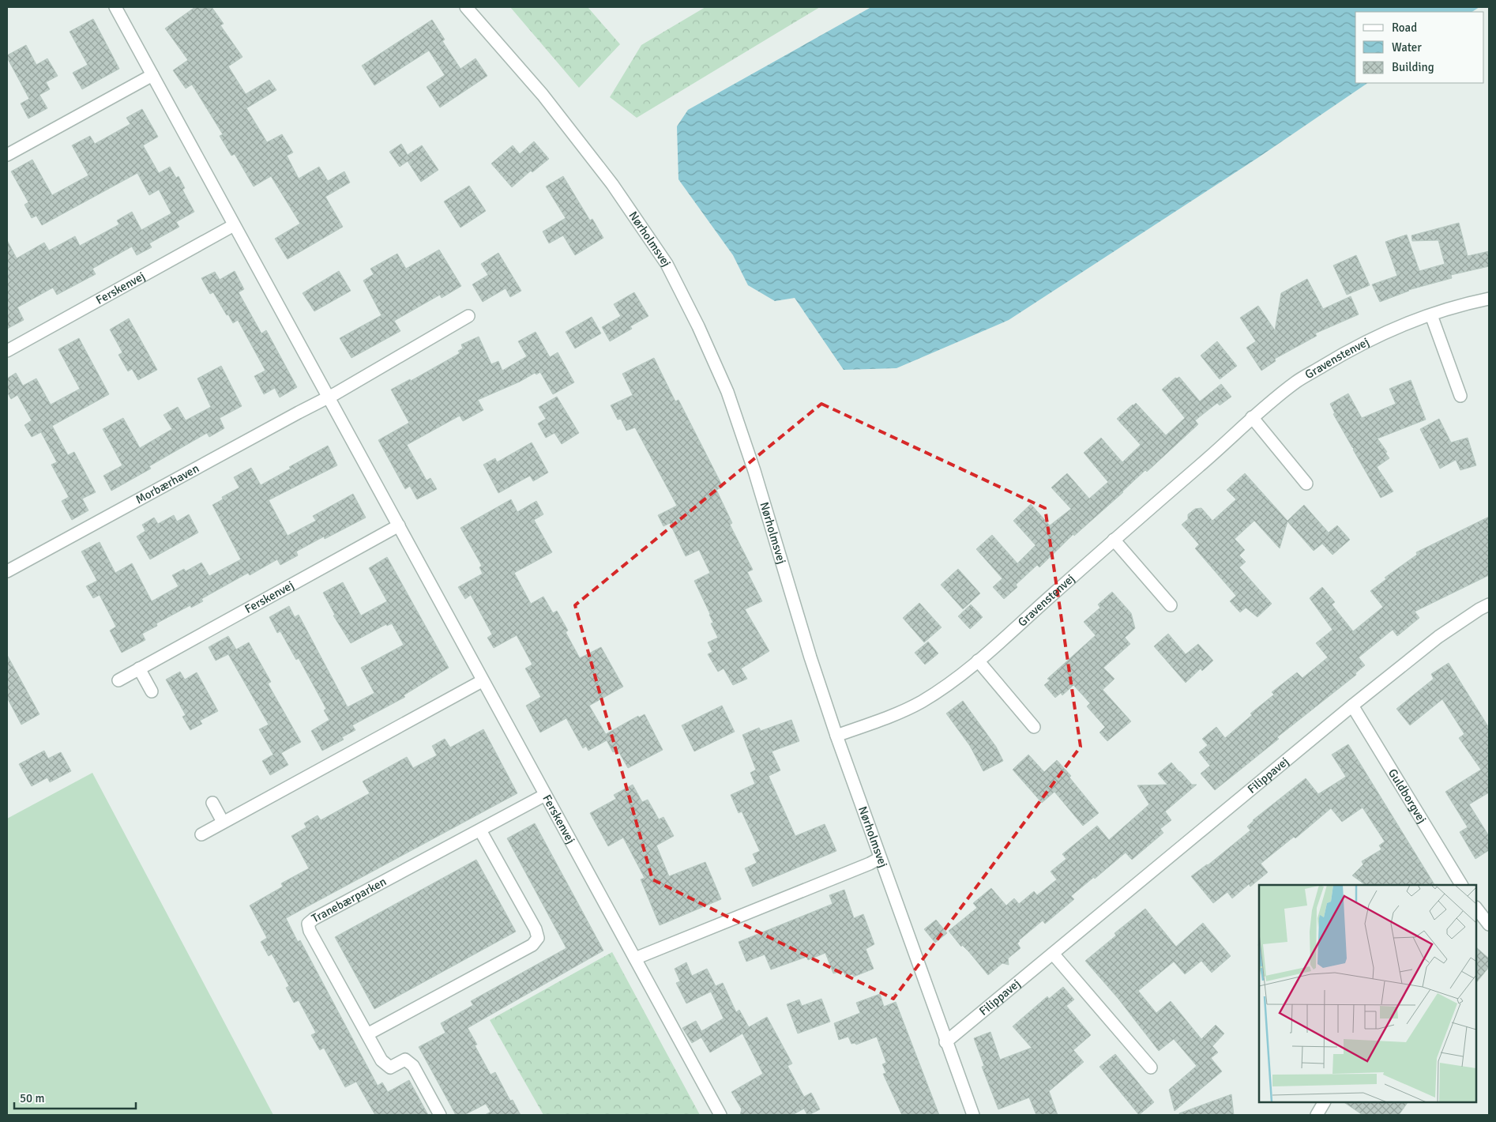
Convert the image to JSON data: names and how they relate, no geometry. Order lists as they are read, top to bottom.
{
  "streets": {
    "street": [
      "Nørholmsvej",
      "Ferskenvej",
      "Gravenstenvej",
      "Morbærhaven",
      "Filippavej",
      "Guldborgvej",
      "Tranebærparken"
    ]
  },
  "crossings": [
    ["Nørholmsvej", "Gravenstenvej"],
    ["Nørholmsvej", "Filippavej"],
    ["Ferskenvej", "Morbærhaven"],
    ["Ferskenvej", "Tranebærparken"],
    ["Filippavej", "Guldborgvej"]
  ],
  "legend": ["Road", "Water", "Building"],
  "scale_bar": "50 m"
}
